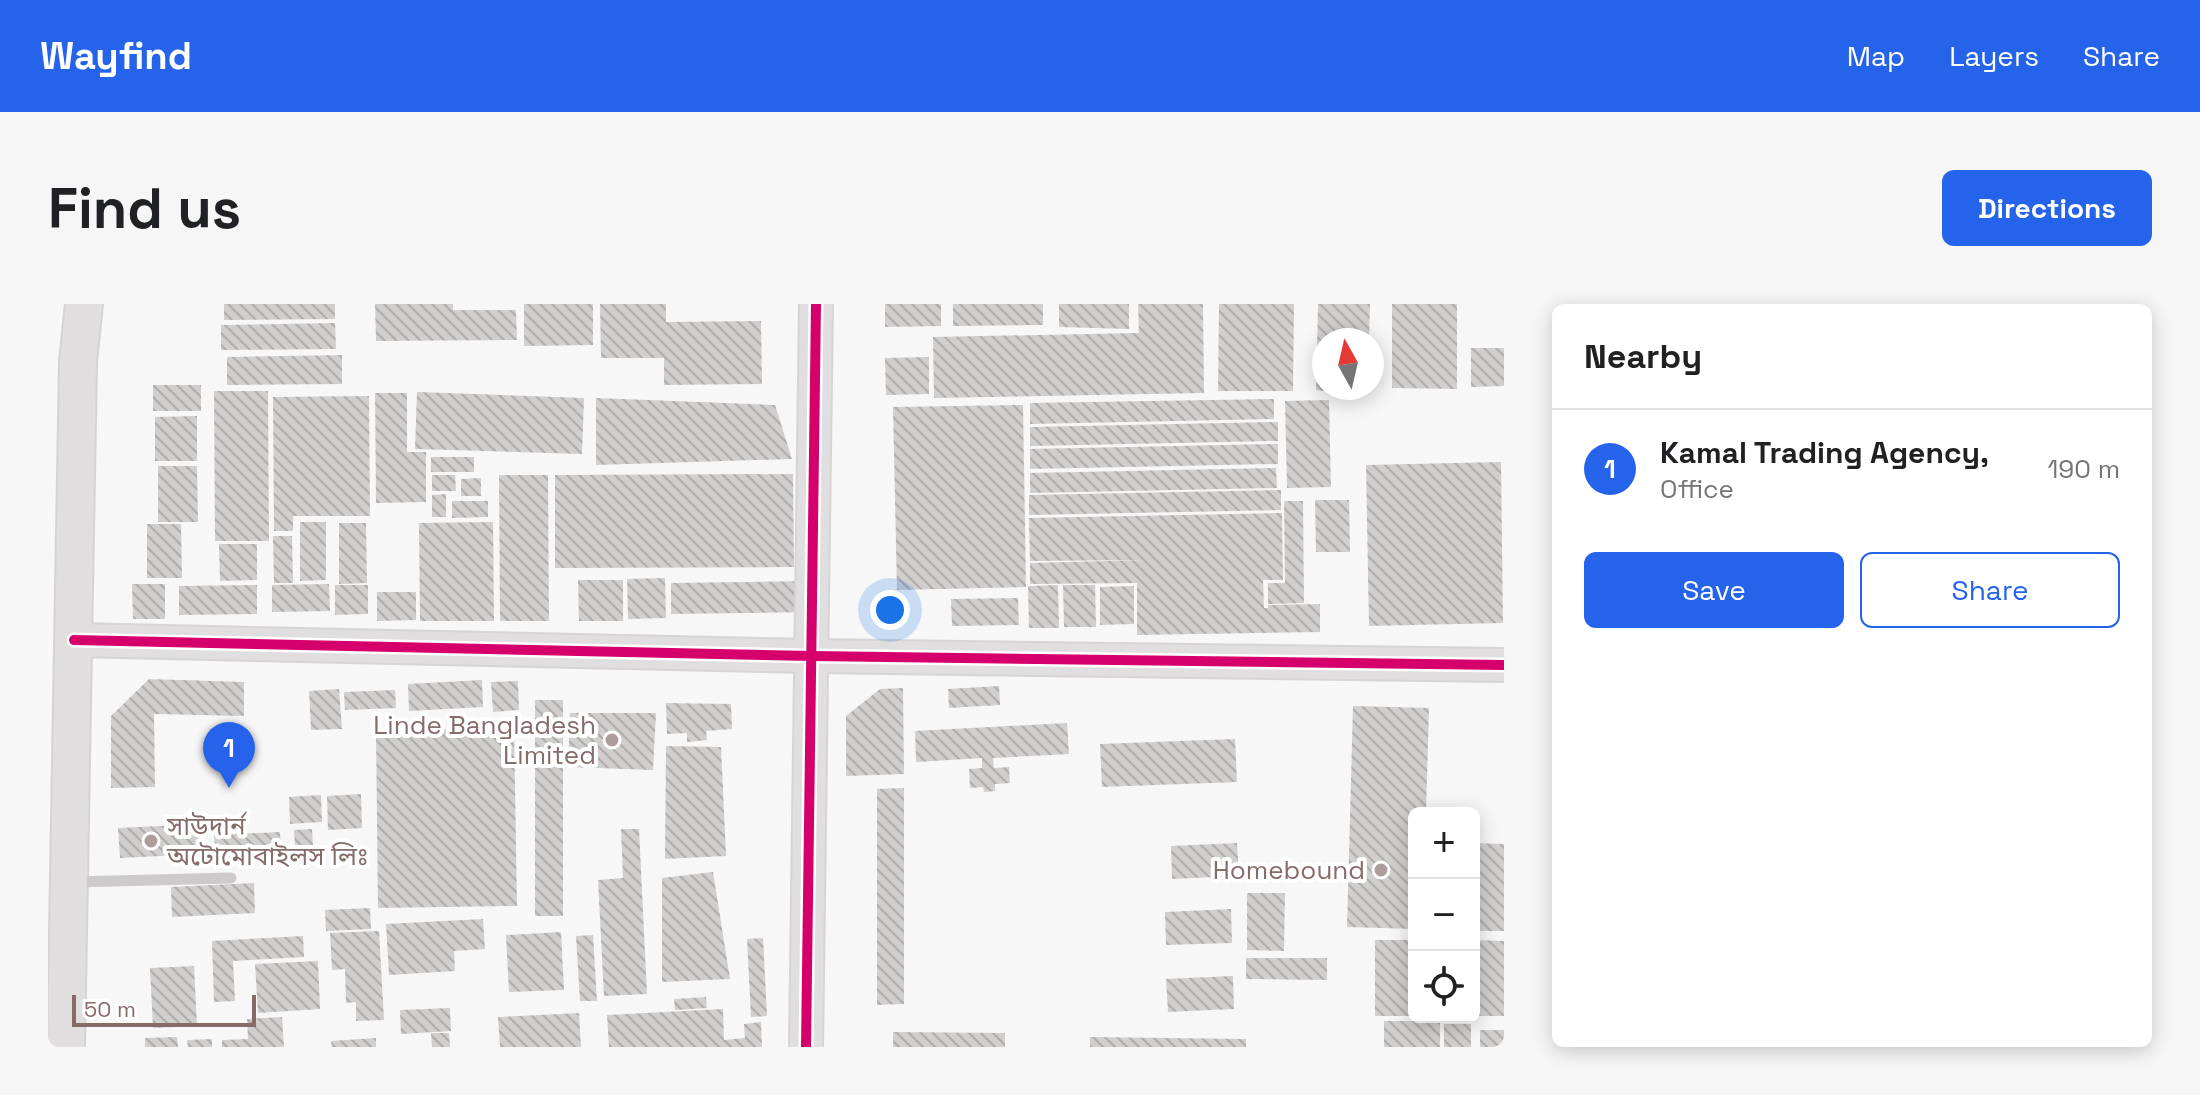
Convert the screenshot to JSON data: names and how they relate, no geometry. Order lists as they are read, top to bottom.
{
  "places": ["Linde Bangladesh Limited", "সাউদার্ন অটোমোবাইলস লিঃ", "Homebound"],
  "scale_bar": "50 m",
  "north": "top",
  "page": {
    "header": "Wayfind",
    "nav": ["Map", "Layers", "Share"],
    "buttons": [
      "Directions",
      ["Save", "Share"]
    ],
    "title": "Find us",
    "heading": "Nearby",
    "list": [
      {
        "mark": "1",
        "name": "Kamal Trading Agency,",
        "note": "Office",
        "value": "190 m"
      }
    ],
    "pins": "1",
    "map_buttons": ["+", "−"],
    "scale": "50 m"
  }
}
